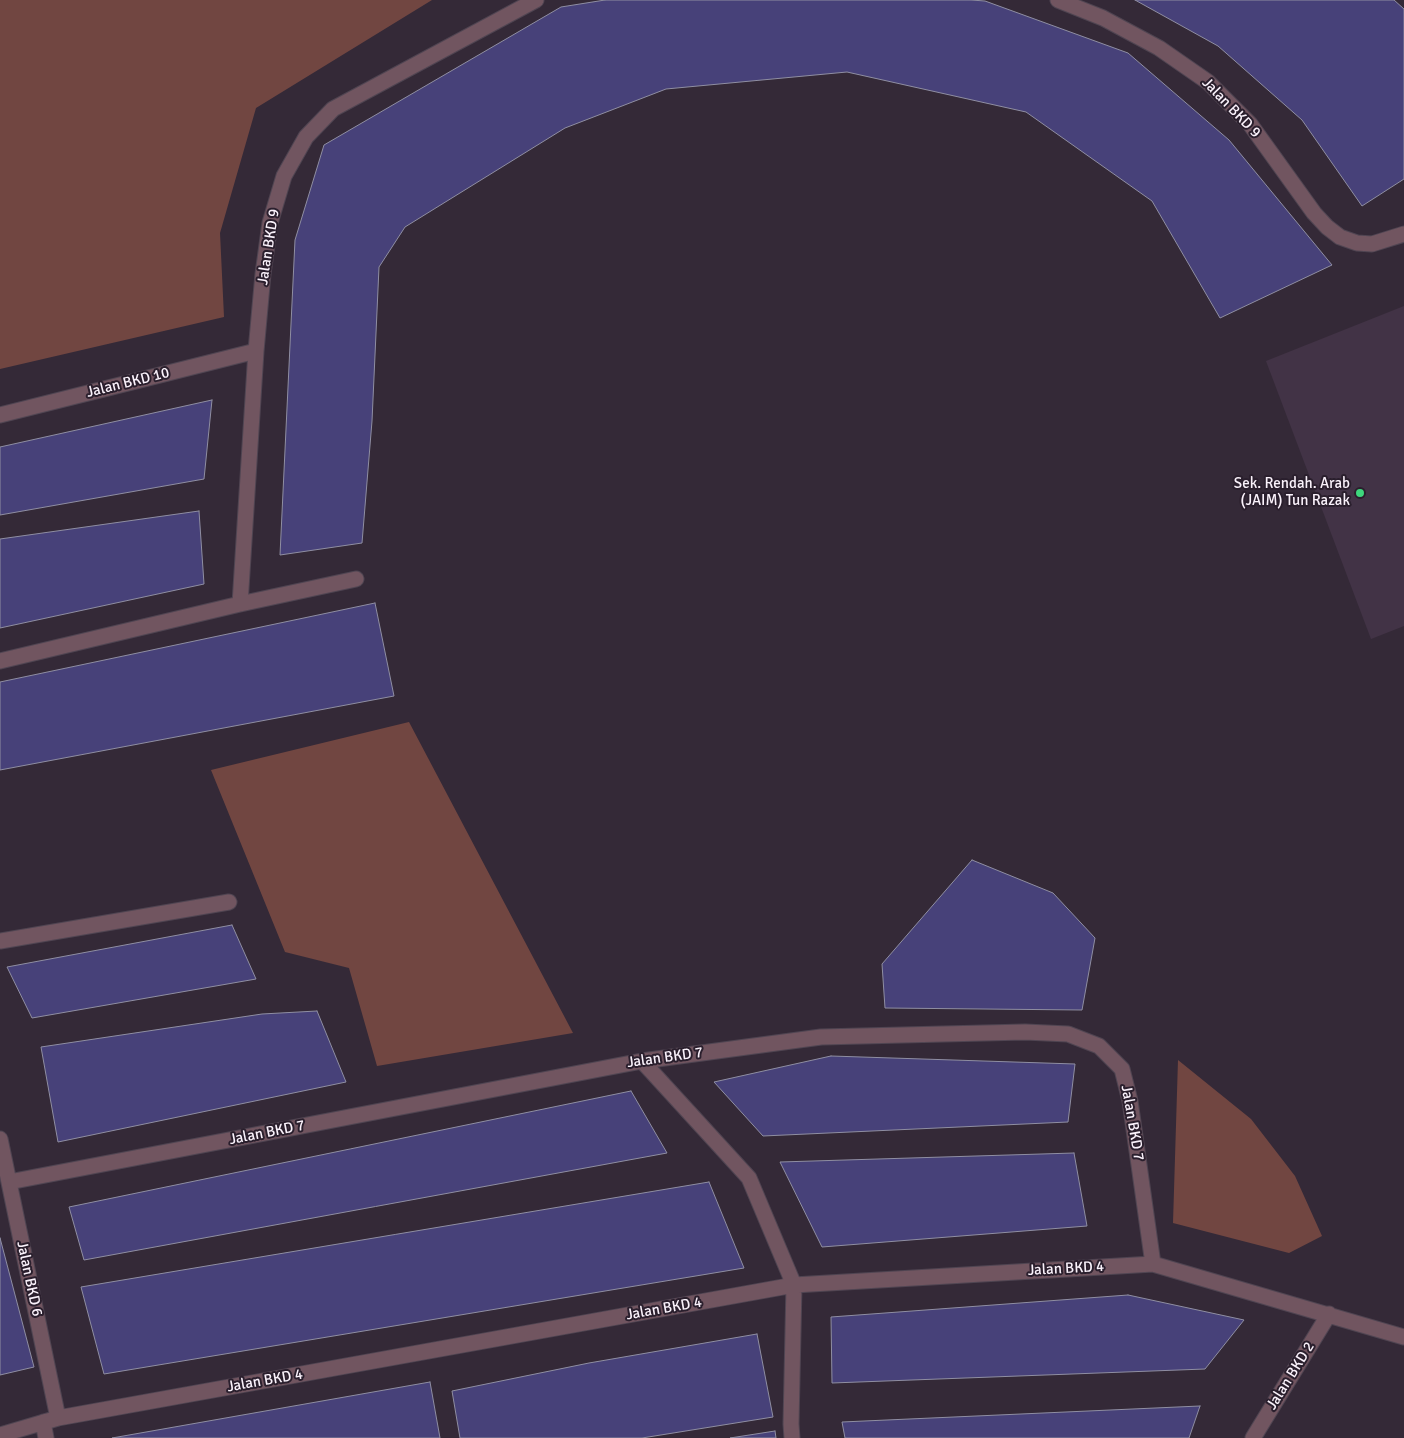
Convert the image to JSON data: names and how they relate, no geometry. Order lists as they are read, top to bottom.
{
  "streets": {
    "street": [
      "Jalan BKD 9",
      "Jalan BKD 10",
      "Jalan BKD 7",
      "Jalan BKD 4",
      "Jalan BKD 6",
      "Jalan BKD 2"
    ]
  },
  "crossings": [
    ["Jalan BKD 9", "Jalan BKD 10"],
    ["Jalan BKD 7", "Jalan BKD 4"],
    ["Jalan BKD 7", "Jalan BKD 6"],
    ["Jalan BKD 4", "Jalan BKD 6"],
    ["Jalan BKD 4", "Jalan BKD 2"]
  ],
  "places": ["Sek. Rendah. Arab (JAIM) Tun Razak"]
}
